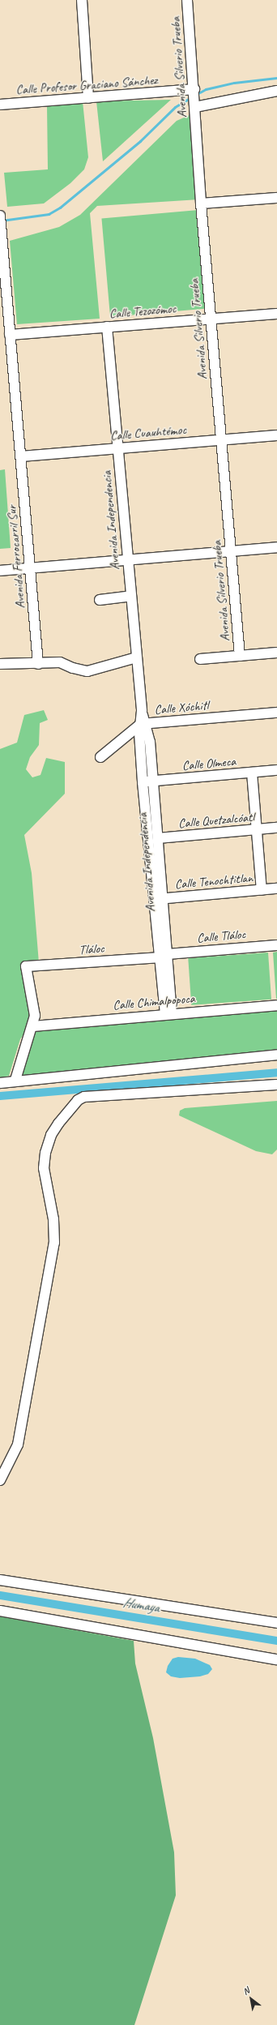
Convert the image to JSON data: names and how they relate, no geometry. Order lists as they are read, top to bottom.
{
  "streets": {
    "street": [
      "Avenida Silverio Trueba",
      "Calle Profesor Graciano Sánchez",
      "Calle Tezozómoc",
      "Calle Cuauhtémoc",
      "Avenida Independencia",
      "Avenida Ferrocarril Sur",
      "Calle Xóchitl",
      "Calle Olmeca",
      "Calle Quetzalcóatl",
      "Calle Tenochtitlan",
      "Calle Tláloc",
      "Tláloc",
      "Calle Chimalpopoca"
    ]
  },
  "crossings": [
    ["Avenida Silverio Trueba", "Calle Profesor Graciano Sánchez"],
    ["Avenida Silverio Trueba", "Calle Tezozómoc"],
    ["Avenida Silverio Trueba", "Calle Cuauhtémoc"],
    ["Calle Tezozómoc", "Avenida Independencia"],
    ["Calle Tezozómoc", "Avenida Ferrocarril Sur"],
    ["Calle Cuauhtémoc", "Avenida Independencia"],
    ["Calle Cuauhtémoc", "Avenida Ferrocarril Sur"],
    ["Avenida Independencia", "Calle Xóchitl"],
    ["Avenida Independencia", "Calle Olmeca"],
    ["Avenida Independencia", "Calle Quetzalcóatl"],
    ["Avenida Independencia", "Calle Tenochtitlan"],
    ["Avenida Independencia", "Calle Tláloc"],
    ["Avenida Independencia", "Tláloc"],
    ["Avenida Independencia", "Calle Chimalpopoca"],
    ["Calle Tláloc", "Tláloc"],
    ["Tláloc", "Calle Chimalpopoca"]
  ],
  "water": ["Humaya"],
  "north": "top left"
}
